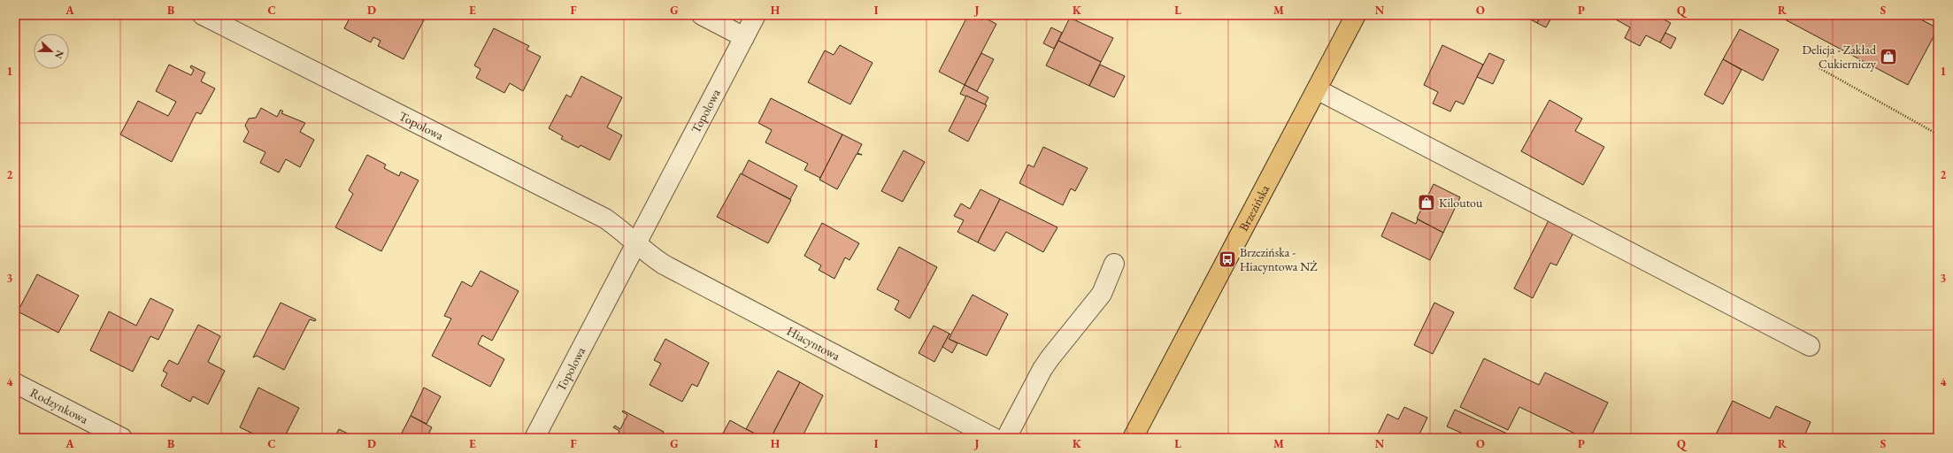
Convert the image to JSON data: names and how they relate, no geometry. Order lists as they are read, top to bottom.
{
  "streets": {
    "main road": ["Brzezińska"],
    "street": ["Topolowa", "Hiacyntowa", "Rodzynkowa"]
  },
  "crossings": [
    ["Topolowa", "Hiacyntowa"]
  ],
  "places": {
    "shop": ["Delicja - Zakład Cukierniczy", "Kiloutou"],
    "bus stop": ["Brzezińska - Hiacyntowa NŻ"]
  },
  "north": "right",
  "grid": {
    "columns": [
      "A",
      "B",
      "C",
      "D",
      "E",
      "F",
      "G",
      "H",
      "I",
      "J",
      "K",
      "L",
      "M",
      "N",
      "O",
      "P",
      "Q",
      "R",
      "S"
    ],
    "rows": [
      "1",
      "2",
      "3",
      "4"
    ]
  }
}
